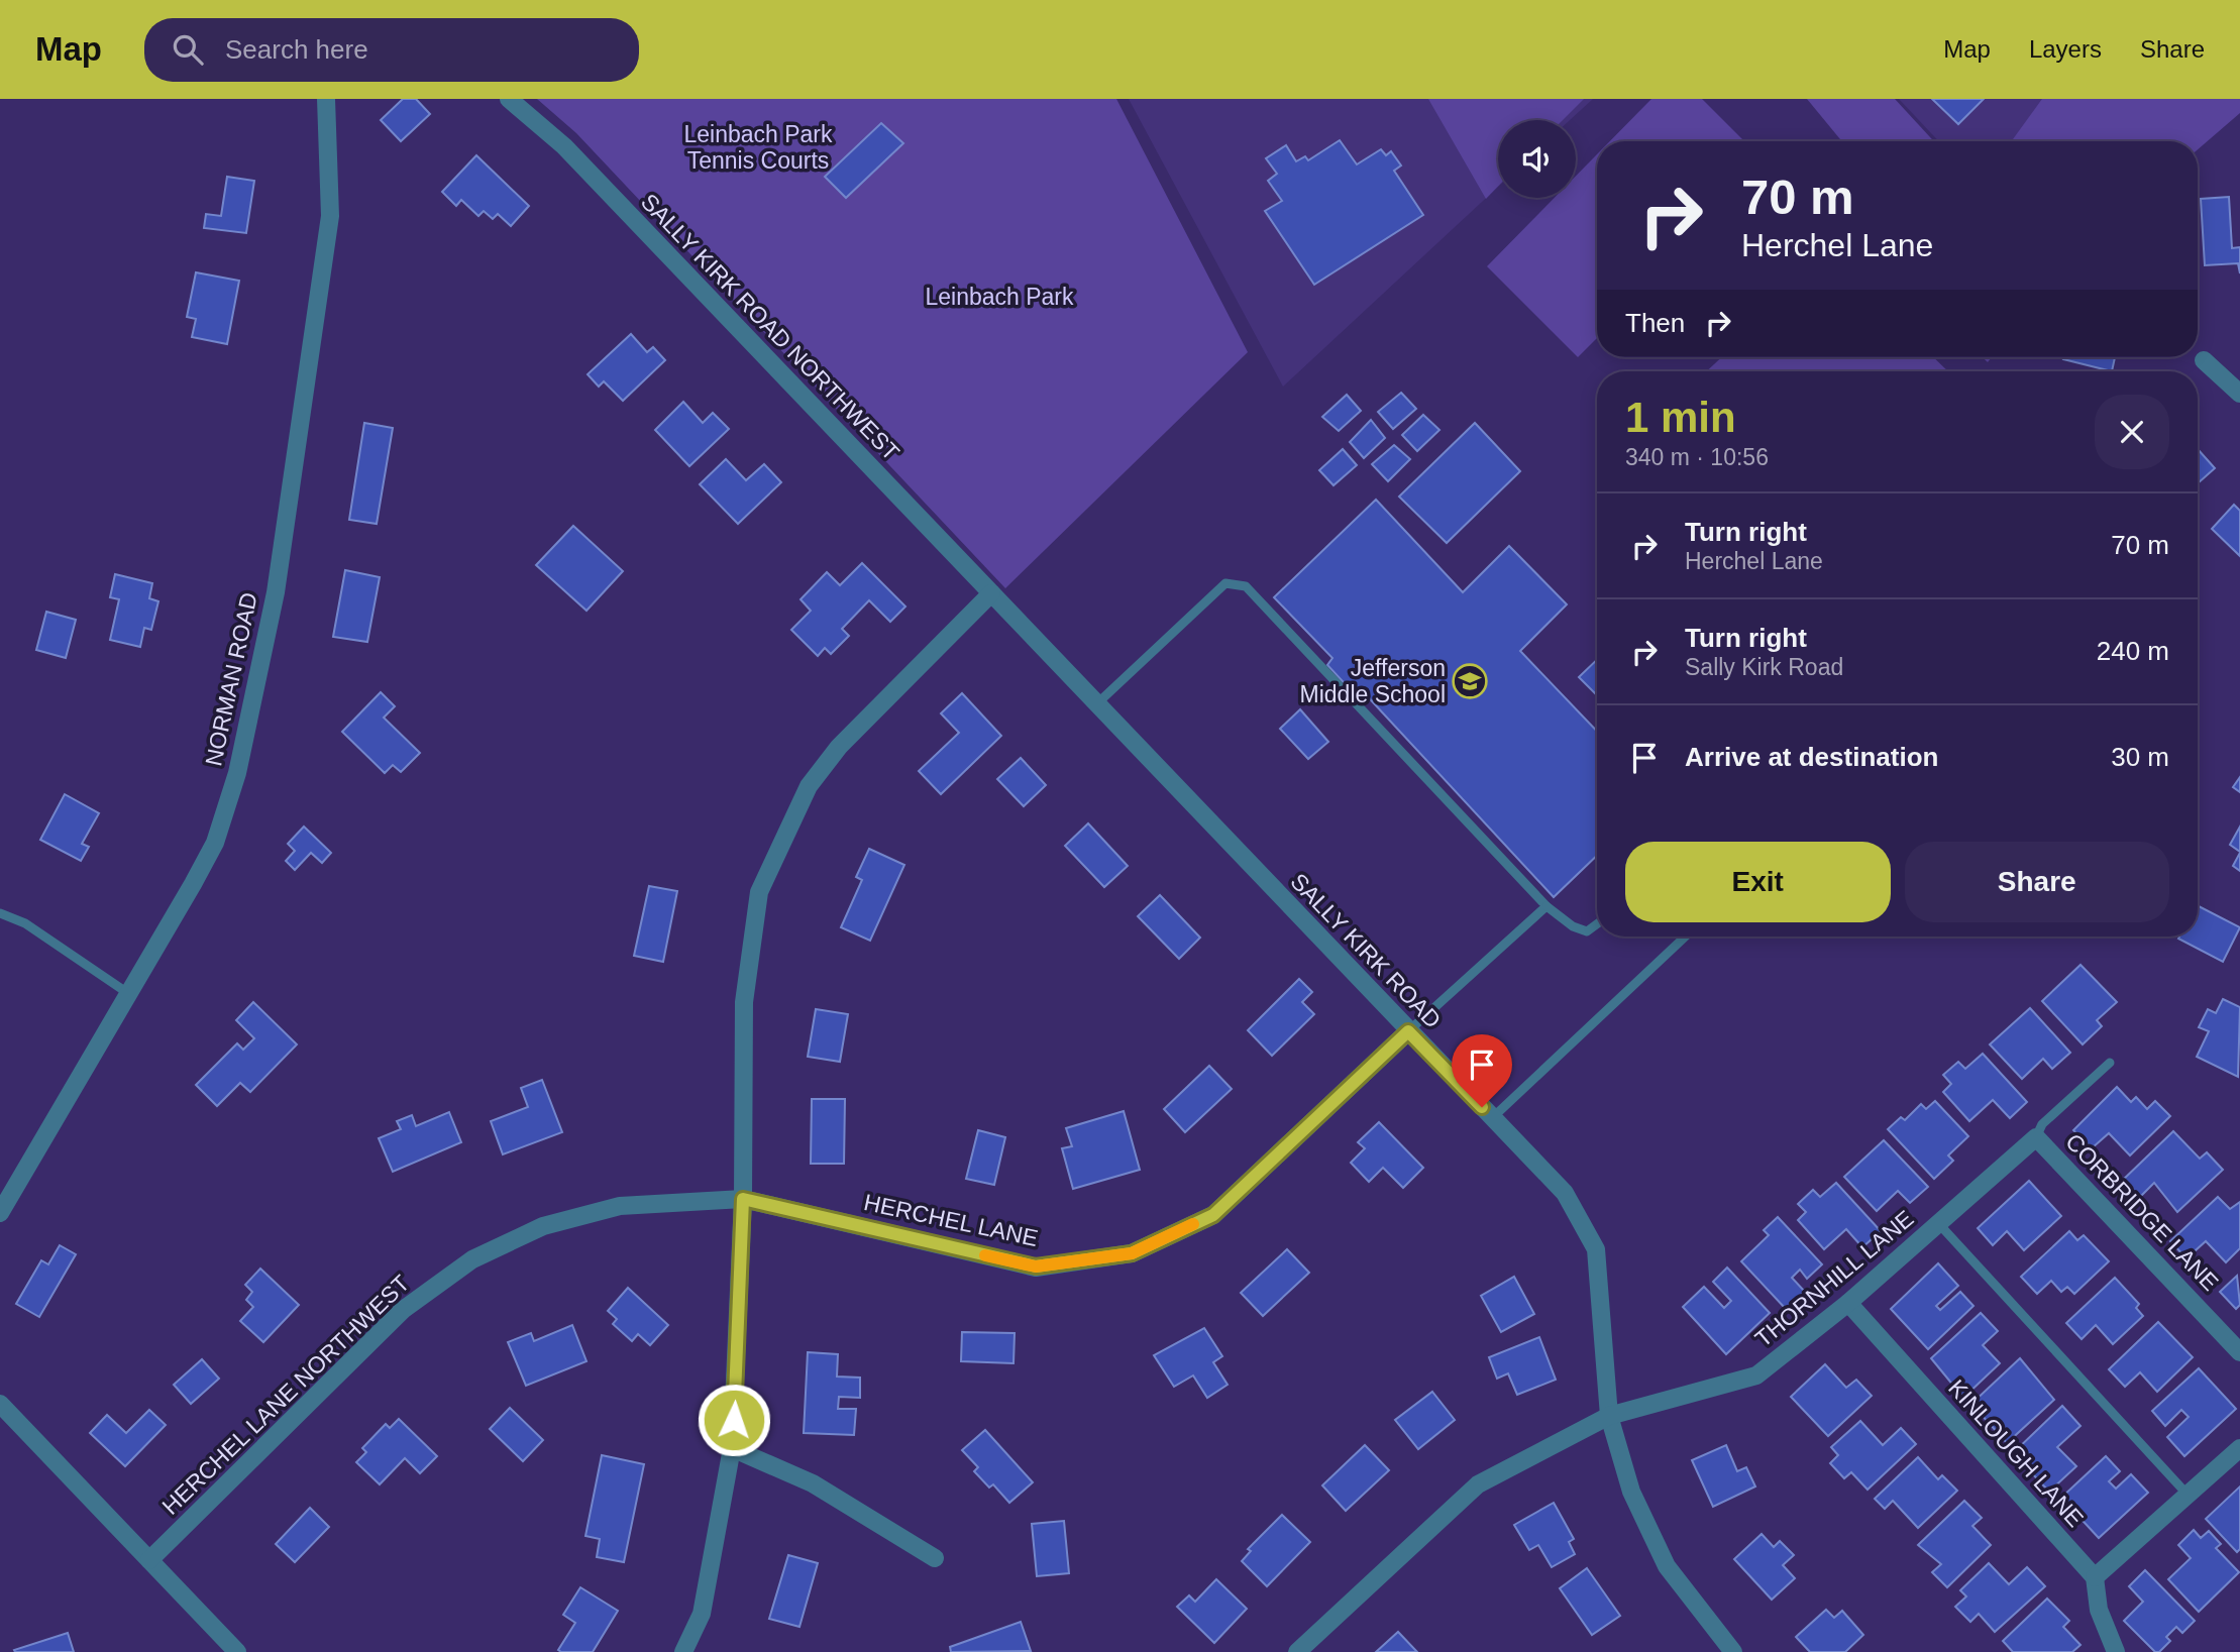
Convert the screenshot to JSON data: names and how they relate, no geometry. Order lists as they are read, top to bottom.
{
  "streets": {
    "street": [
      "SALLY KIRK ROAD NORTHWEST",
      "NORMAN ROAD",
      "SALLY KIRK ROAD",
      "CORBRIDGE LANE",
      "HERCHEL LANE",
      "THORNHILL LANE",
      "HERCHEL LANE NORTHWEST",
      "KINLOUGH LANE"
    ]
  },
  "crossings": [
    ["SALLY KIRK ROAD NORTHWEST", "SALLY KIRK ROAD"],
    ["SALLY KIRK ROAD", "HERCHEL LANE"],
    ["SALLY KIRK ROAD", "THORNHILL LANE"],
    ["CORBRIDGE LANE", "THORNHILL LANE"],
    ["HERCHEL LANE", "HERCHEL LANE NORTHWEST"],
    ["THORNHILL LANE", "KINLOUGH LANE"]
  ],
  "parks": ["Leinbach Park Tennis Courts", "Leinbach Park"],
  "places": {
    "school or university": ["Jefferson Middle School"]
  },
  "page": {
    "header": "Map",
    "search": "Search here",
    "nav": ["Map", "Layers", "Share"],
    "turn": ["70 m", "Herchel Lane"],
    "then": "Then",
    "heading": ["1 min", "340 m · 10:56"],
    "list": [
      {
        "name": "Turn right",
        "note": "Herchel Lane",
        "value": "70 m"
      },
      {
        "name": "Turn right",
        "note": "Sally Kirk Road",
        "value": "240 m"
      },
      {
        "name": "Arrive at destination",
        "value": "30 m"
      }
    ],
    "buttons": ["Exit", "Share"]
  }
}
